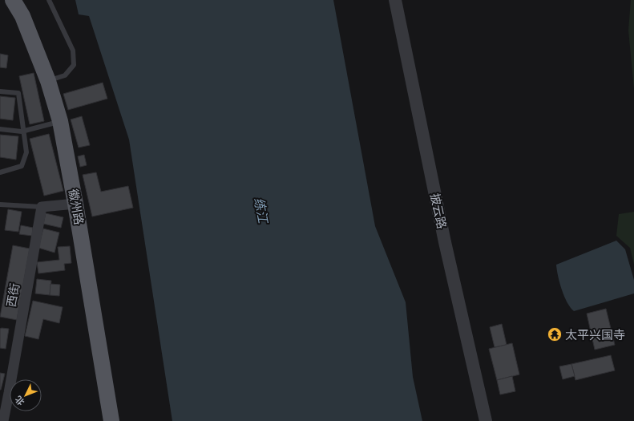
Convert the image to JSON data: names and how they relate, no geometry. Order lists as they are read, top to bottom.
{
  "streets": {
    "main road": ["徽州路"],
    "street": ["披云路", "西街"]
  },
  "water": ["练江"],
  "places": {
    "temple": ["太平兴国寺"]
  },
  "north": "bottom left"
}
